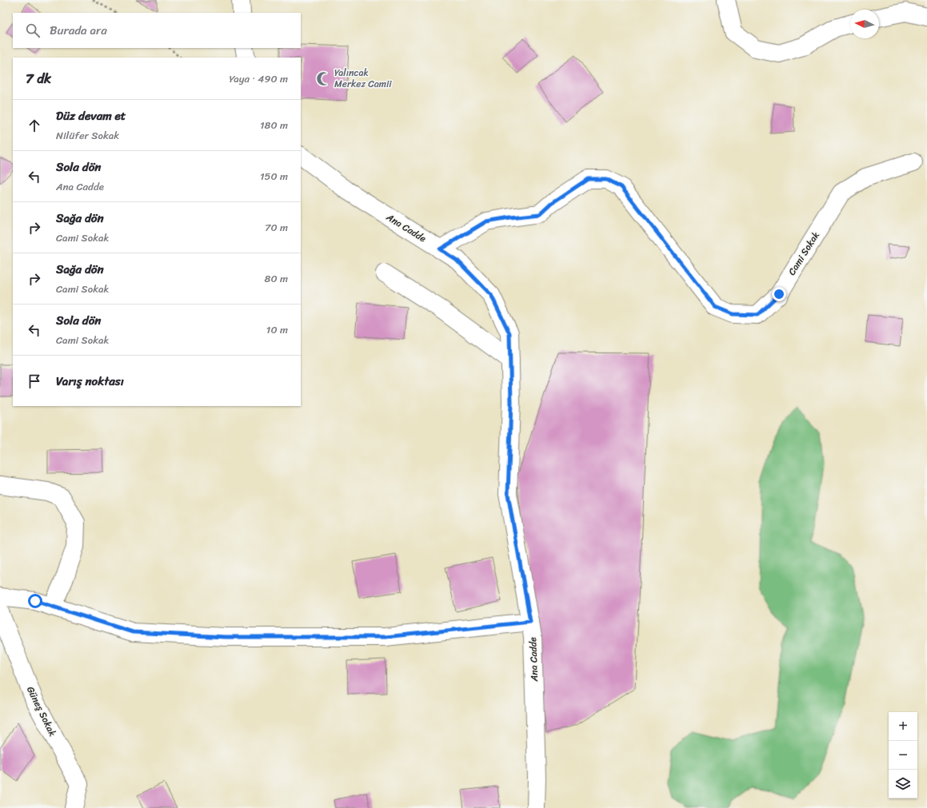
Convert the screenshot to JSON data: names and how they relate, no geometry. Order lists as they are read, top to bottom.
{
  "streets": {
    "street": ["Ana Cadde", "Cami Sokak", "Güneş Sokak"]
  },
  "crossings": [
    ["Ana Cadde", "Cami Sokak"]
  ],
  "places": {
    "mosque": ["Yalıncak Merkez Camii"]
  },
  "north": "left",
  "page": {
    "search": "Burada ara",
    "heading": ["7 dk", "Yaya · 490 m"],
    "list": [
      ["Düz devam et", "Nilüfer Sokak", "180 m"],
      ["Sola dön", "Ana Cadde", "150 m"],
      ["Sağa dön", "Cami Sokak", "70 m"],
      ["Sağa dön", "Cami Sokak", "80 m"],
      ["Sola dön", "Cami Sokak", "10 m"],
      "Varış noktası"
    ],
    "map_buttons": ["+", "−"]
  }
}
